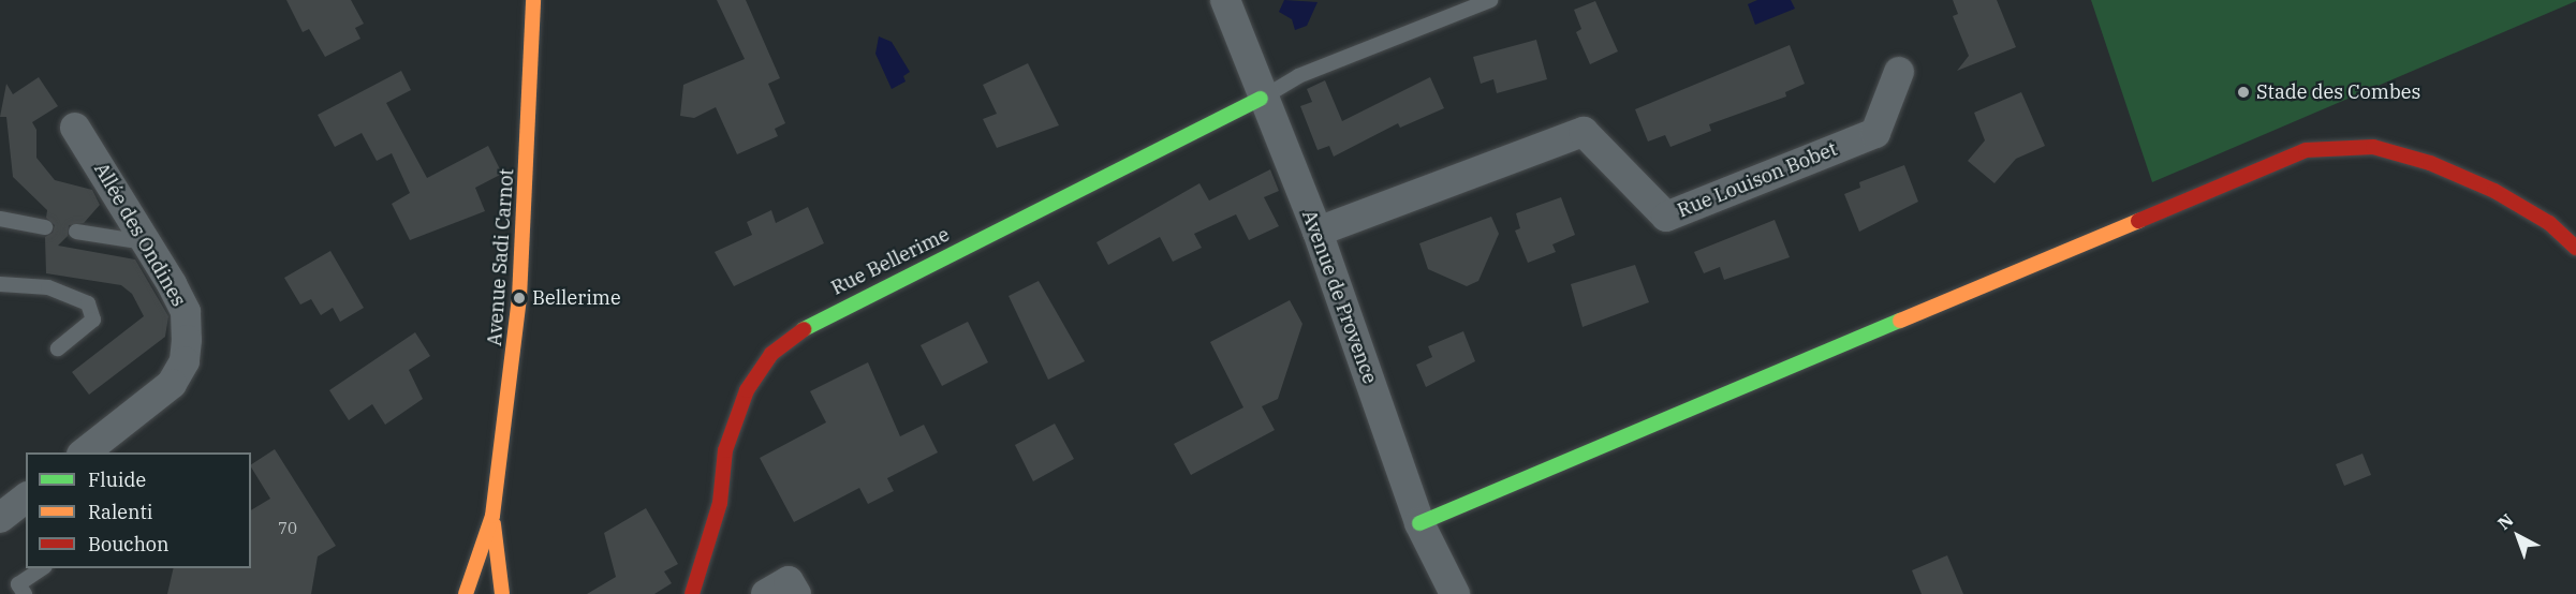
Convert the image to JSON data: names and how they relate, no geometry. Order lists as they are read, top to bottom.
{
  "streets": {
    "street": [
      "Rue Louison Bobet",
      "Allée des Ondines",
      "Avenue Sadi Carnot",
      "Rue Bellerime",
      "Avenue de Provence"
    ]
  },
  "crossings": [
    ["Rue Louison Bobet", "Avenue de Provence"],
    ["Rue Bellerime", "Avenue de Provence"]
  ],
  "places": ["Stade des Combes", "Bellerime"],
  "house_numbers": ["70"],
  "legend": ["Fluide", "Ralenti", "Bouchon"],
  "north": "top left"
}
